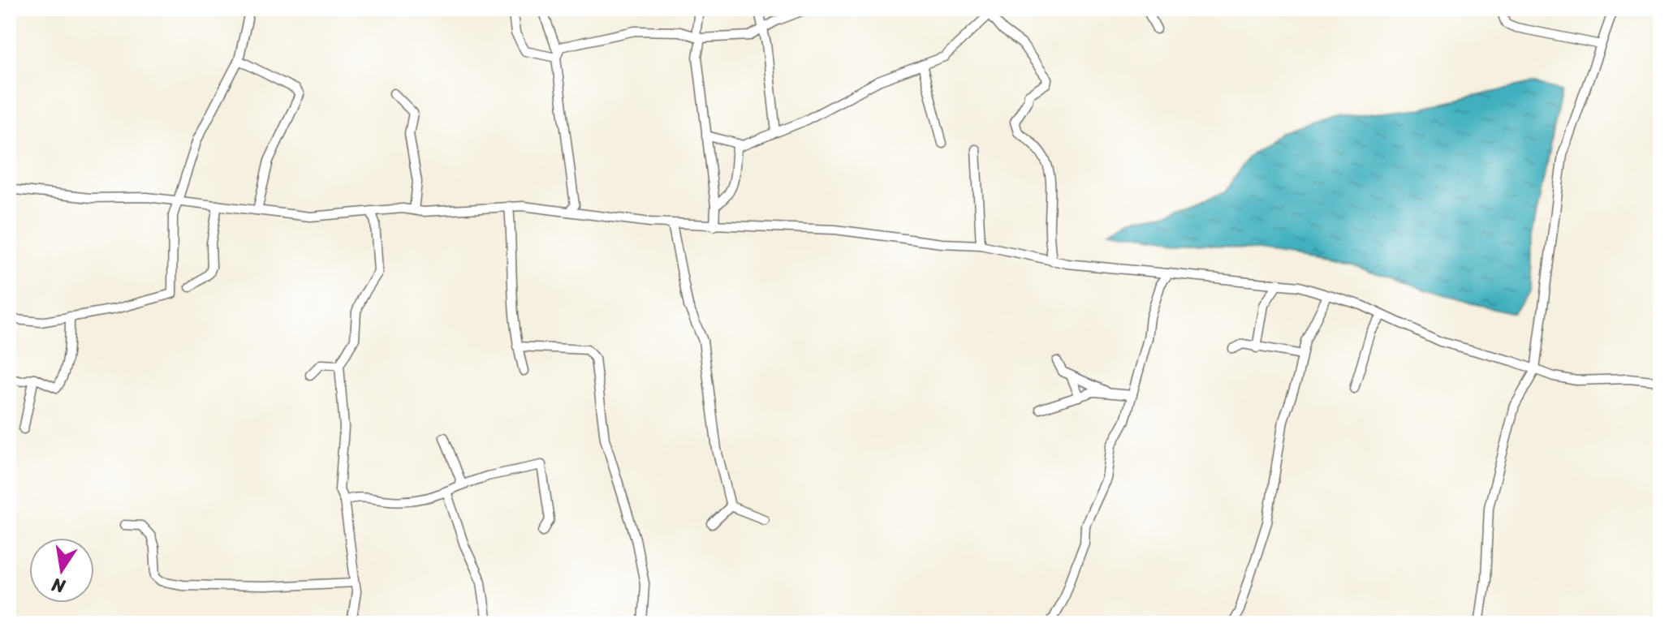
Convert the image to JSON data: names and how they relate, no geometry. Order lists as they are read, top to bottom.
{
  "north": "bottom"
}
